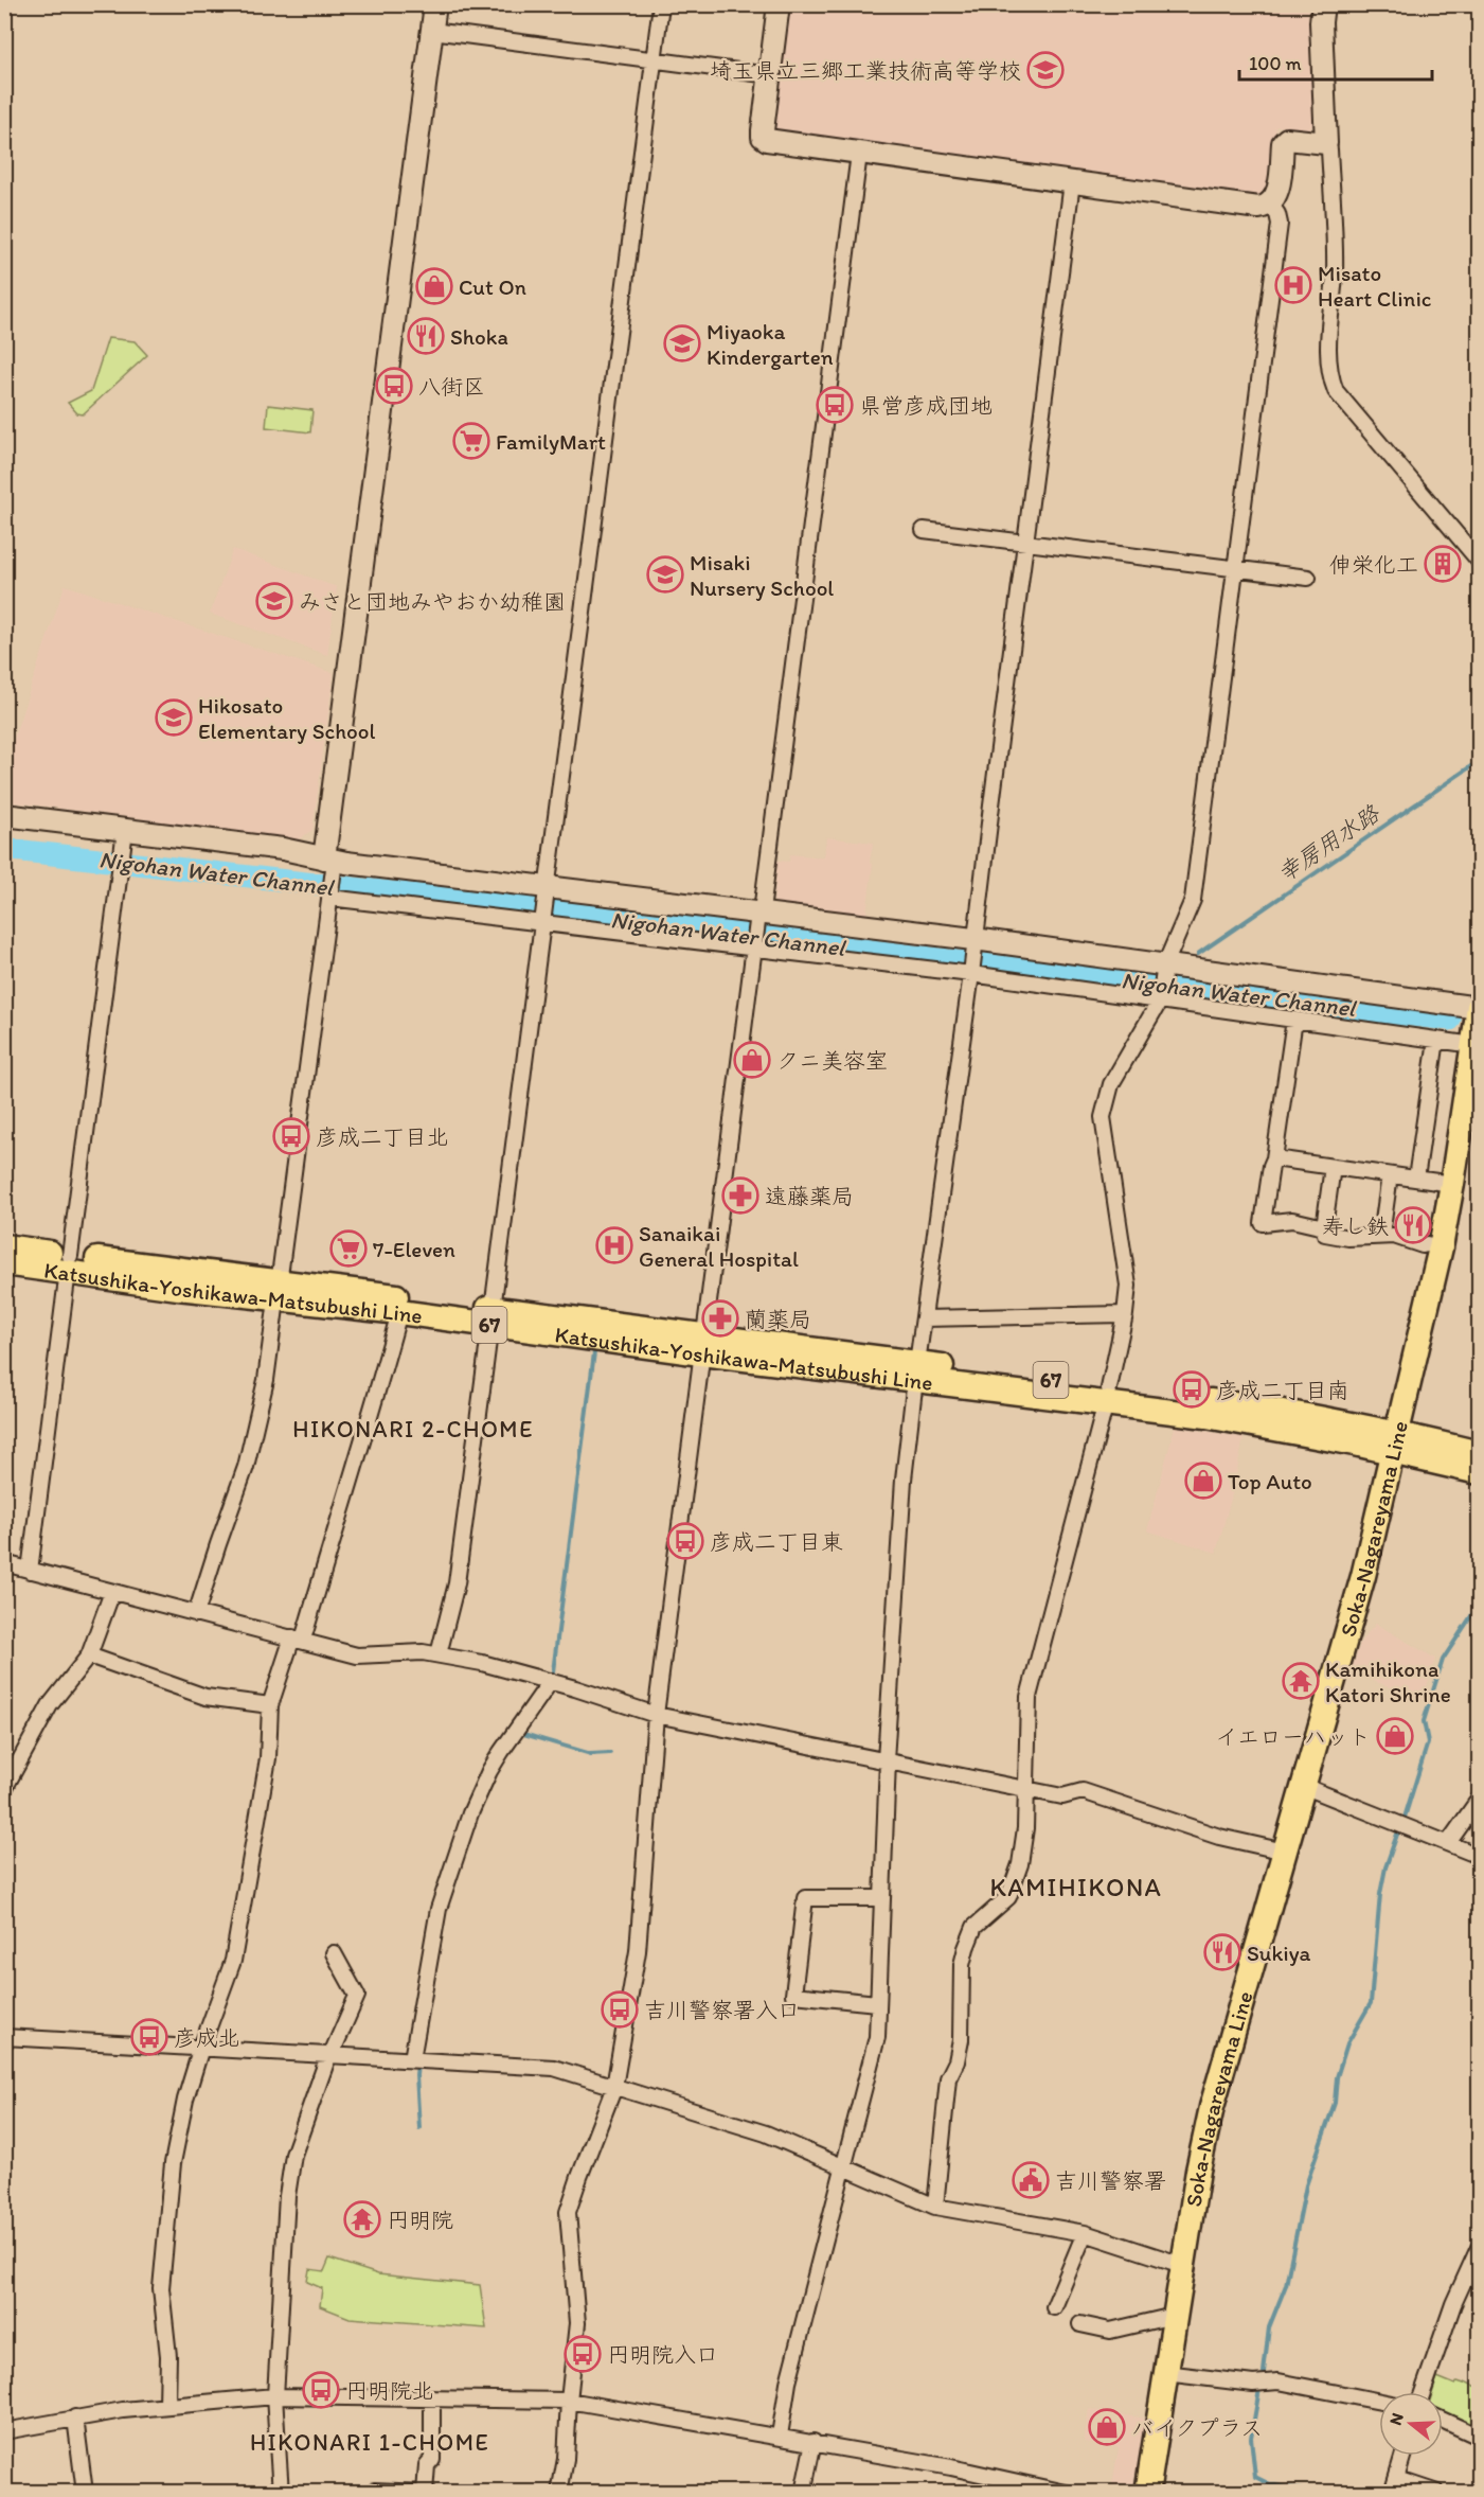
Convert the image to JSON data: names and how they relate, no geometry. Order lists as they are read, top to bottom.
{
  "streets": {
    "main road": ["Katsushika-Yoshikawa-Matsubushi Line", "67", "Soka-Nagareyama Line"]
  },
  "crossings": [
    ["Katsushika-Yoshikawa-Matsubushi Line", "Soka-Nagareyama Line"]
  ],
  "districts": ["HIKONARI 2-CHOME", "KAMIHIKONA", "HIKONARI 1-CHOME"],
  "water": ["幸房用水路", "Nigohan Water Channel"],
  "places": {
    "school or university": [
      "埼玉県立三郷工業技術高等学校",
      "Miyaoka Kindergarten",
      "Misaki Nursery School",
      "みさと団地みやおか幼稚園",
      "Hikosato Elementary School"
    ],
    "hospital": ["Misato Heart Clinic", "Sanaikai General Hospital"],
    "shop": [
      "Cut On",
      "クニ美容室",
      "Top Auto",
      "イエローハット",
      "バイクプラス"
    ],
    "restaurant": ["Shoka", "寿し鉄", "Sukiya"],
    "bus stop": [
      "八街区",
      "県営彦成団地",
      "彦成二丁目北",
      "彦成二丁目南",
      "彦成二丁目東",
      "吉川警察署入口",
      "彦成北",
      "円明院入口",
      "円明院北"
    ],
    "supermarket": ["FamilyMart", "7-Eleven"],
    "building": ["伸栄化工"],
    "pharmacy": ["遠藤薬局", "蘭薬局"],
    "temple": ["Kamihikona Katori Shrine", "円明院"],
    "public building": ["吉川警察署"]
  },
  "scale_bar": "100 m",
  "north": "left"
}
